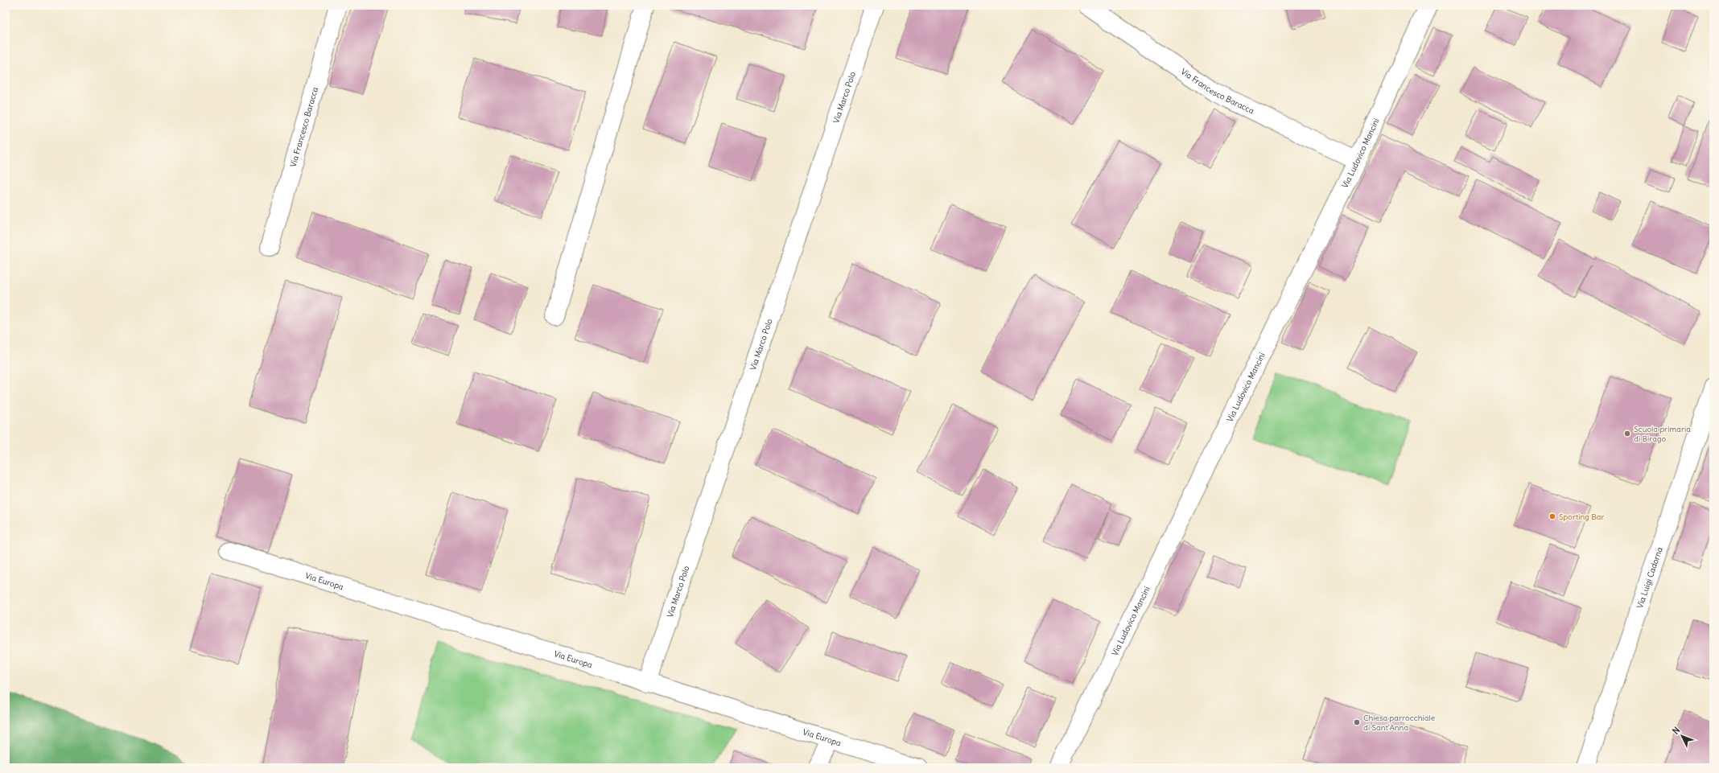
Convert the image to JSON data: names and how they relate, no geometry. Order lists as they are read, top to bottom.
{
  "streets": {
    "street": [
      "Via Francesco Baracca",
      "Via Marco Polo",
      "Via Ludovico Mancini",
      "Via Luigi Cadorna",
      "Via Europa"
    ]
  },
  "crossings": [
    ["Via Francesco Baracca", "Via Ludovico Mancini"],
    ["Via Marco Polo", "Via Europa"]
  ],
  "places": ["Scuola primaria di Birago", "Sporting Bar", "Chiesa parrocchiale di Sant'Anna"],
  "north": "top left"
}
